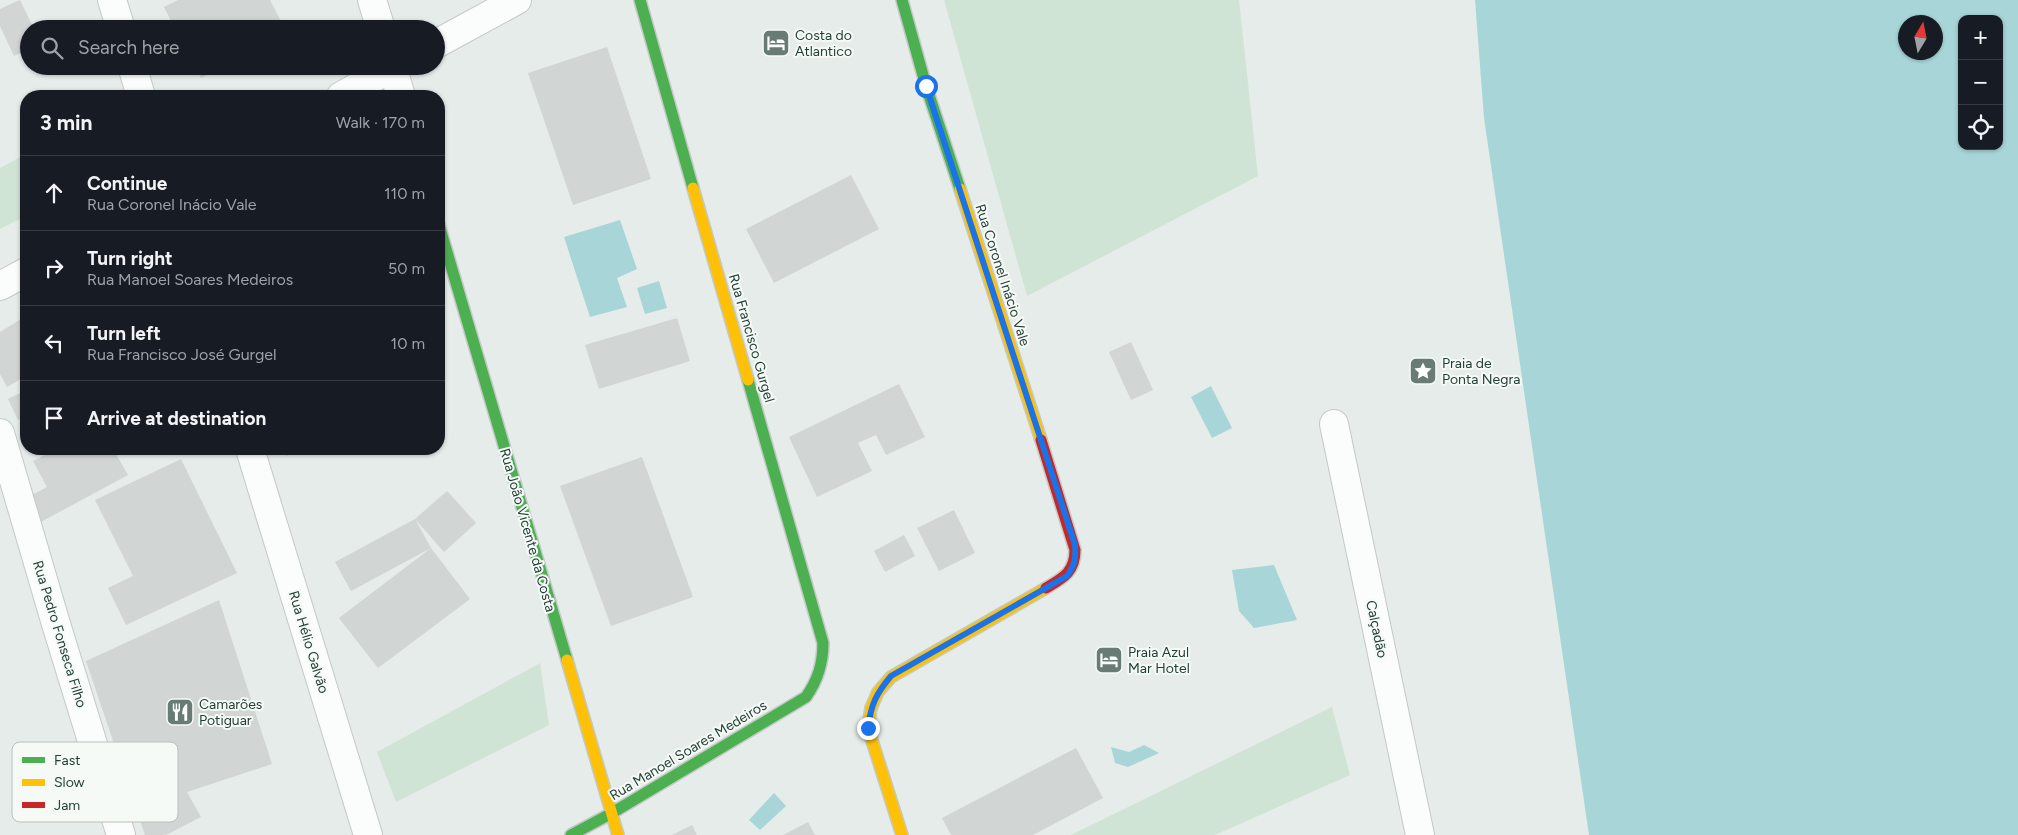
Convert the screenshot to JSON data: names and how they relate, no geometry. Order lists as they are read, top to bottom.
{
  "streets": {
    "street": [
      "Rua Coronel Inácio Vale",
      "Rua Francisco Gurgel",
      "Rua João Vicente da Costa",
      "Calçadão",
      "Rua Pedro Fonseca Filho",
      "Rua Hélio Galvão",
      "Rua Manoel Soares Medeiros"
    ]
  },
  "crossings": [
    ["Rua Francisco Gurgel", "Rua Manoel Soares Medeiros"],
    ["Rua João Vicente da Costa", "Rua Manoel Soares Medeiros"]
  ],
  "places": {
    "hotel": ["Costa do Atlantico", "Praia Azul Mar Hotel"],
    "place": ["Praia de Ponta Negra"],
    "restaurant": ["Camarões Potiguar"]
  },
  "legend": ["Fast", "Slow", "Jam"],
  "north": "top",
  "page": {
    "map_buttons": ["+", "−"],
    "search": "Search here",
    "heading": ["3 min", "Walk · 170 m"],
    "list": [
      ["Continue", "Rua Coronel Inácio Vale", "110 m"],
      ["Turn right", "Rua Manoel Soares Medeiros", "50 m"],
      ["Turn left", "Rua Francisco José Gurgel", "10 m"],
      "Arrive at destination"
    ]
  }
}
